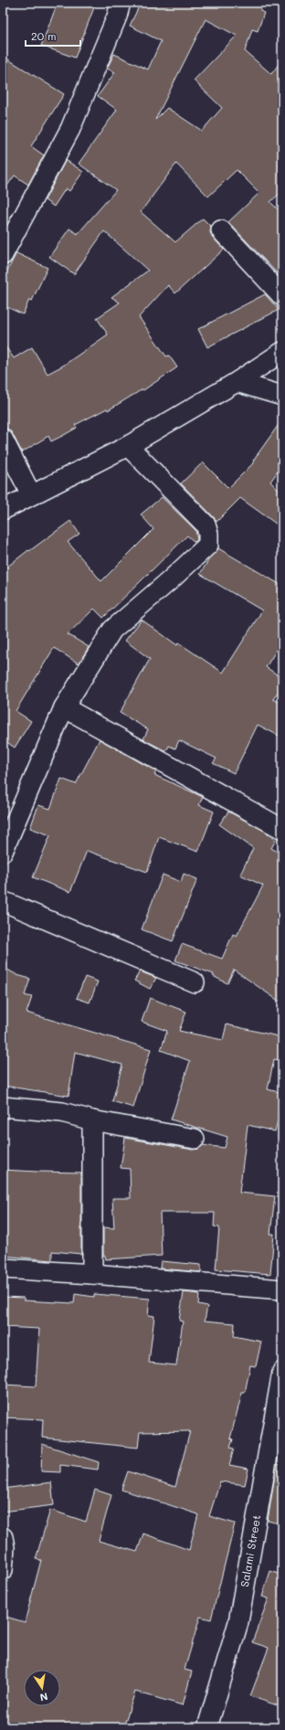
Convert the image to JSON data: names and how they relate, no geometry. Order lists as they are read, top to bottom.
{
  "streets": {
    "street": ["Salami Street"]
  },
  "scale_bar": "20 m",
  "north": "bottom"
}
